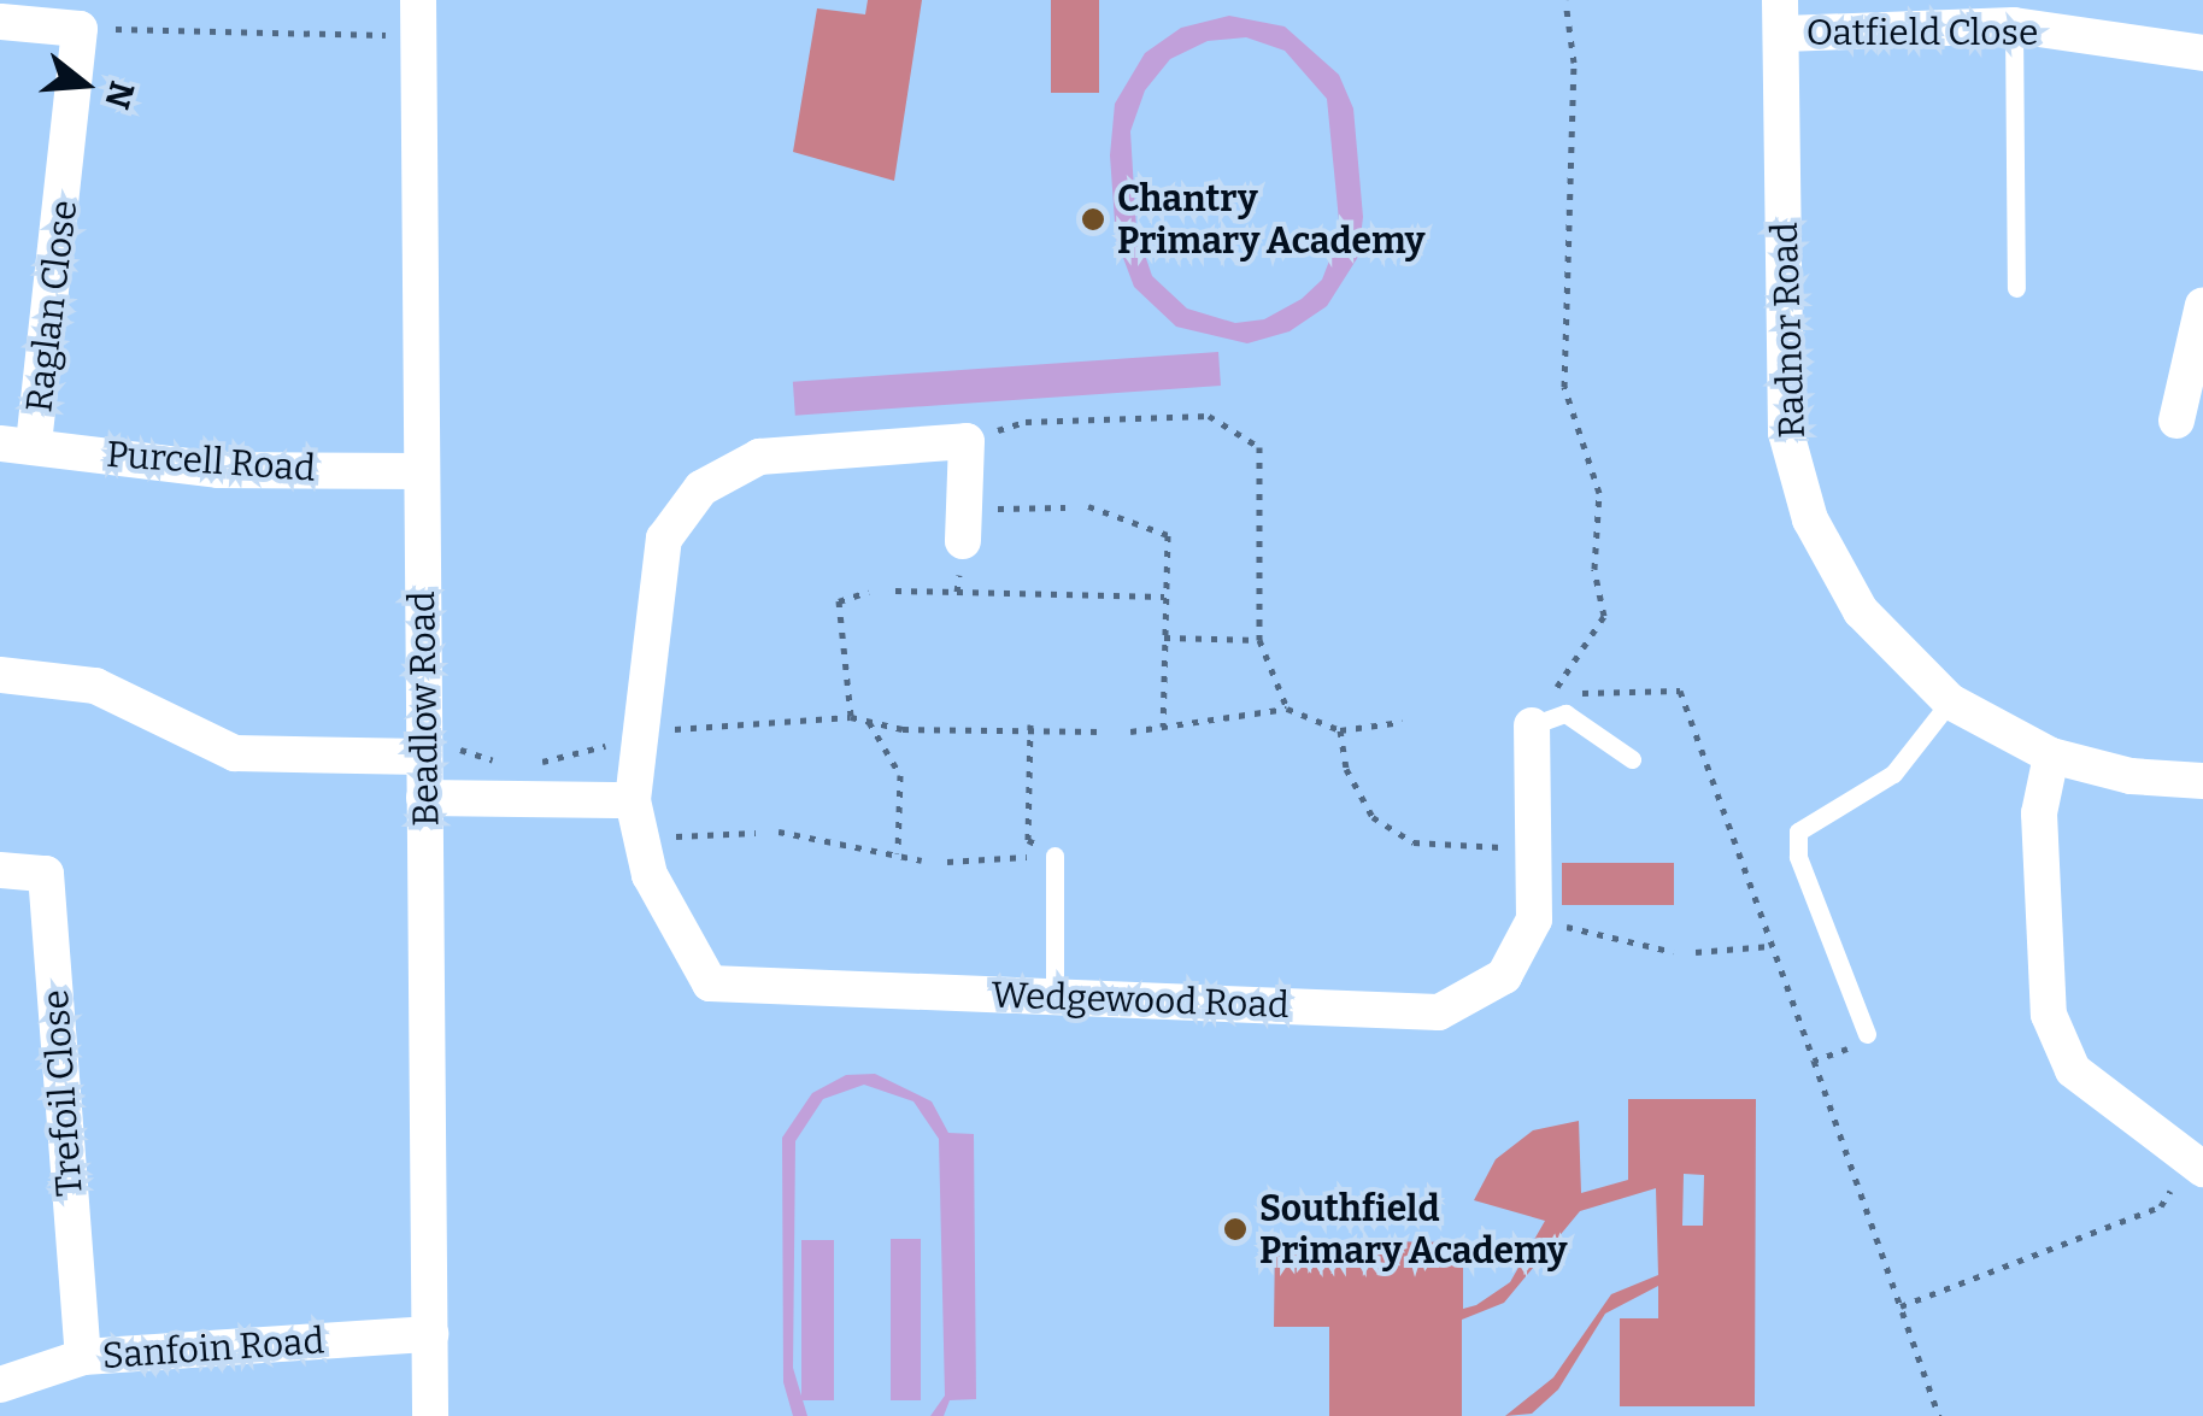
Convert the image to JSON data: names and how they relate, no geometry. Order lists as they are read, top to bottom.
{
  "streets": {
    "street": [
      "Oatfield Close",
      "Raglan Close",
      "Radnor Road",
      "Purcell Road",
      "Beadlow Road",
      "Wedgewood Road",
      "Trefoil Close",
      "Sanfoin Road"
    ]
  },
  "crossings": [
    ["Oatfield Close", "Radnor Road"],
    ["Raglan Close", "Purcell Road"],
    ["Purcell Road", "Beadlow Road"],
    ["Beadlow Road", "Sanfoin Road"],
    ["Trefoil Close", "Sanfoin Road"]
  ],
  "places": ["Chantry Primary Academy", "Southfield Primary Academy"],
  "north": "right"
}
